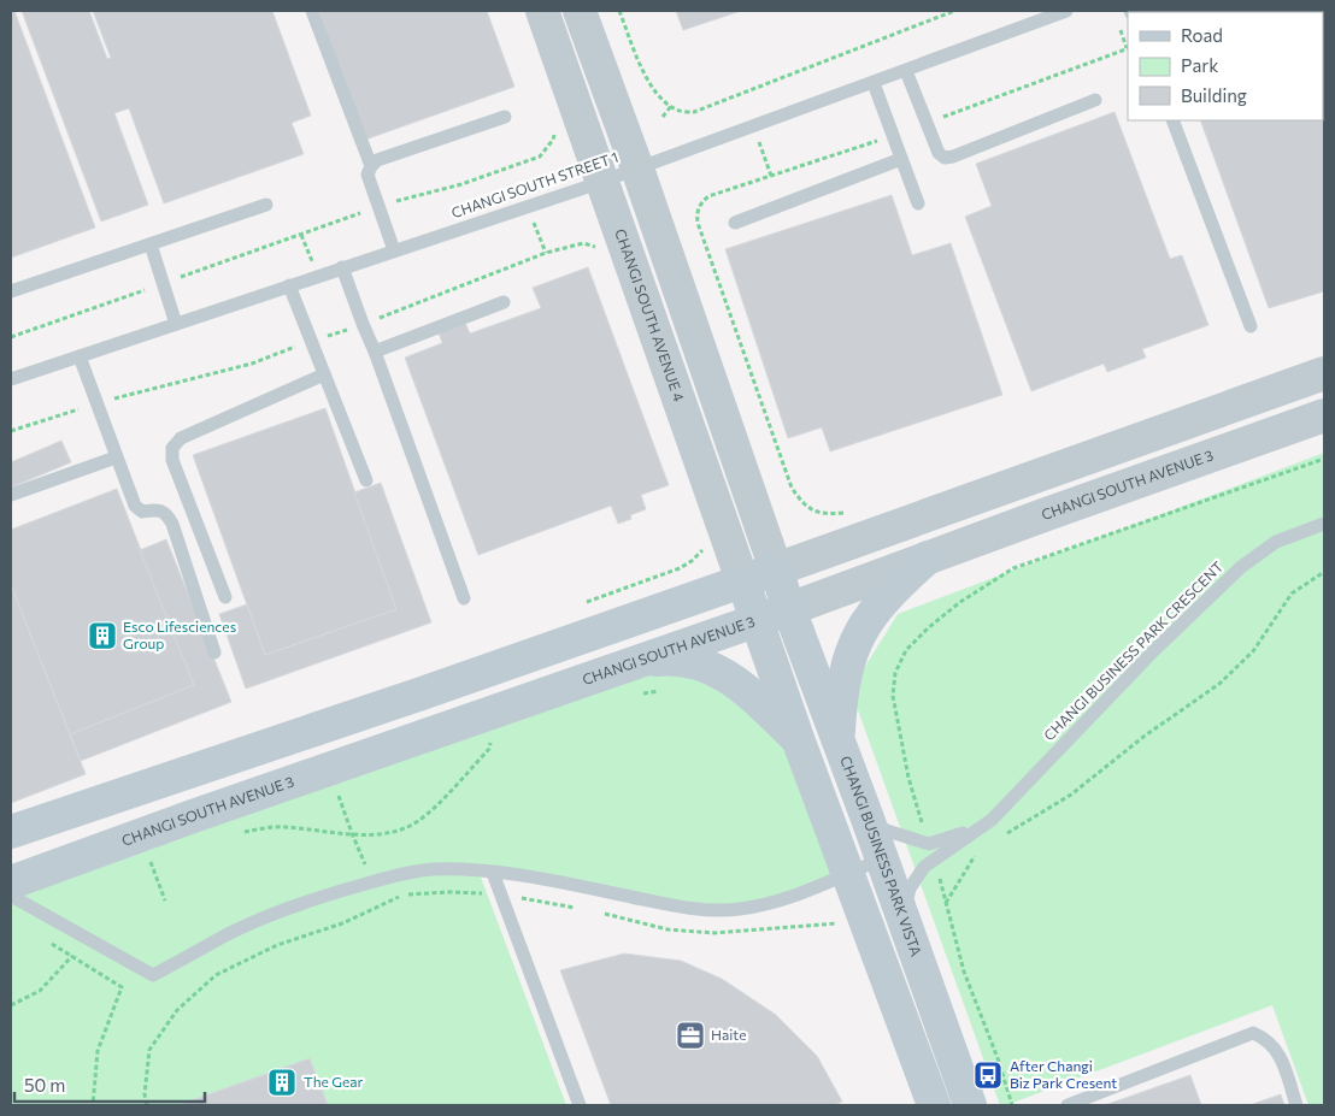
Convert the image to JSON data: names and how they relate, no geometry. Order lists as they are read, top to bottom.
{
  "streets": {
    "main road": ["CHANGI SOUTH AVENUE 4", "CHANGI SOUTH AVENUE 3", "CHANGI BUSINESS PARK VISTA"],
    "lane": ["CHANGI SOUTH STREET 1", "CHANGI BUSINESS PARK CRESCENT"]
  },
  "crossings": [
    ["CHANGI SOUTH STREET 1", "CHANGI SOUTH AVENUE 4"],
    ["CHANGI SOUTH AVENUE 4", "CHANGI SOUTH AVENUE 3"],
    ["CHANGI SOUTH AVENUE 3", "CHANGI BUSINESS PARK VISTA"],
    ["CHANGI BUSINESS PARK CRESCENT", "CHANGI BUSINESS PARK VISTA"]
  ],
  "places": {
    "building": ["Esco Lifesciences Group", "The Gear"],
    "office": ["Haite"],
    "bus stop": ["After Changi Biz Park Cresent"]
  },
  "legend": ["Road", "Park", "Building"],
  "scale_bar": "50 m"
}
